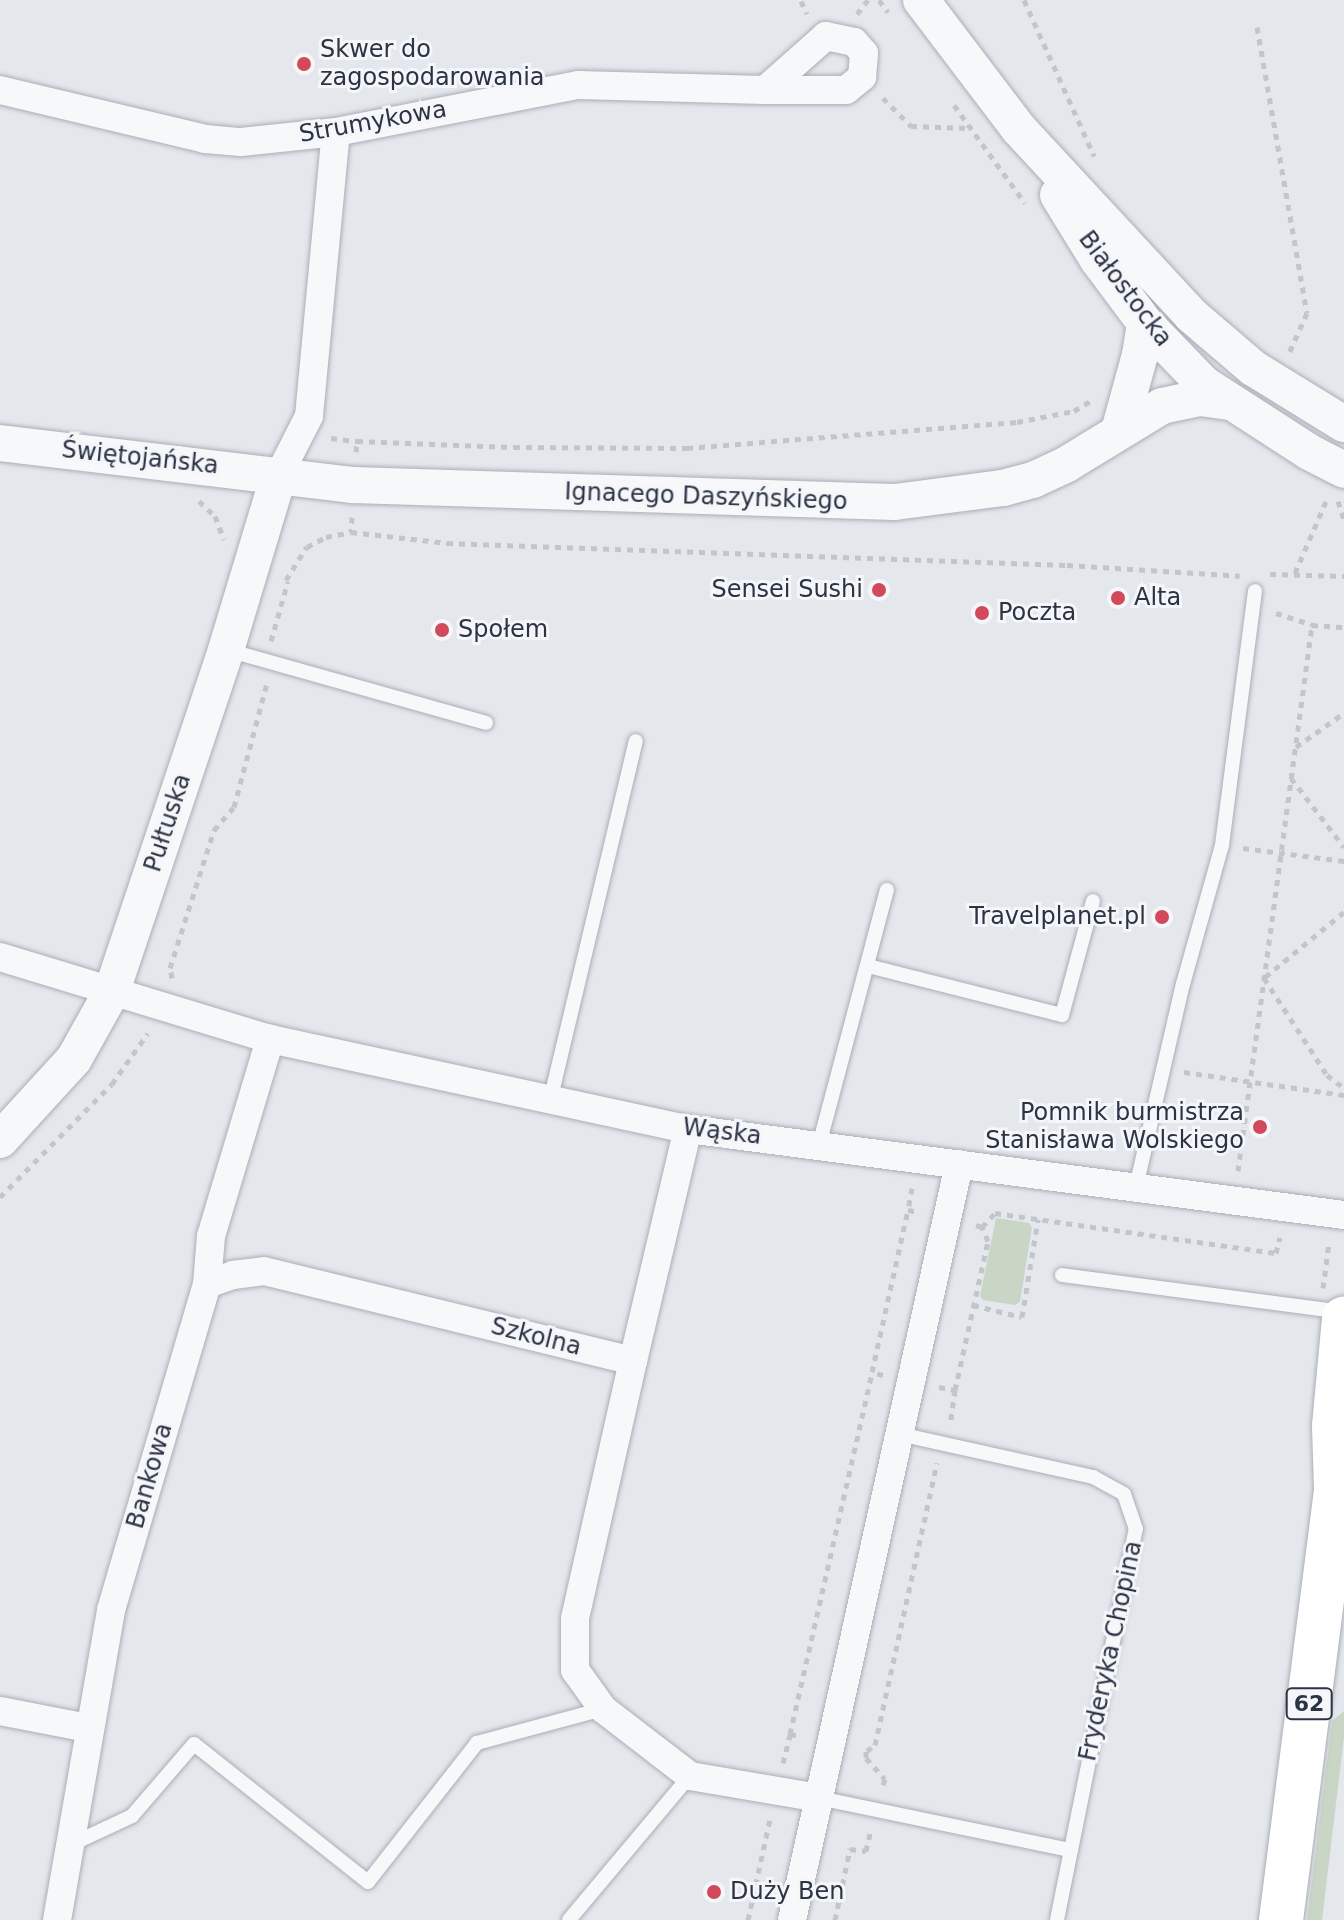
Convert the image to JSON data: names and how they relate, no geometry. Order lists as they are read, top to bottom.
{
  "streets": {
    "main road": ["62"],
    "street": [
      "Strumykowa",
      "Białostocka",
      "Świętojańska",
      "Ignacego Daszyńskiego",
      "Pułtuska",
      "Wąska",
      "Szkolna",
      "Bankowa"
    ],
    "lane": ["Fryderyka Chopina"]
  },
  "crossings": [
    ["Białostocka", "Ignacego Daszyńskiego"],
    ["Świętojańska", "Ignacego Daszyńskiego"],
    ["Świętojańska", "Pułtuska"],
    ["Ignacego Daszyńskiego", "Pułtuska"],
    ["Pułtuska", "Wąska"],
    ["Wąska", "Bankowa"],
    ["Szkolna", "Bankowa"]
  ],
  "places": [
    "Skwer do zagospodarowania",
    "Sensei Sushi",
    "Alta",
    "Poczta",
    "Społem",
    "Travelplanet.pl",
    "Pomnik burmistrza Stanisława Wolskiego",
    "Duży Ben"
  ]
}
